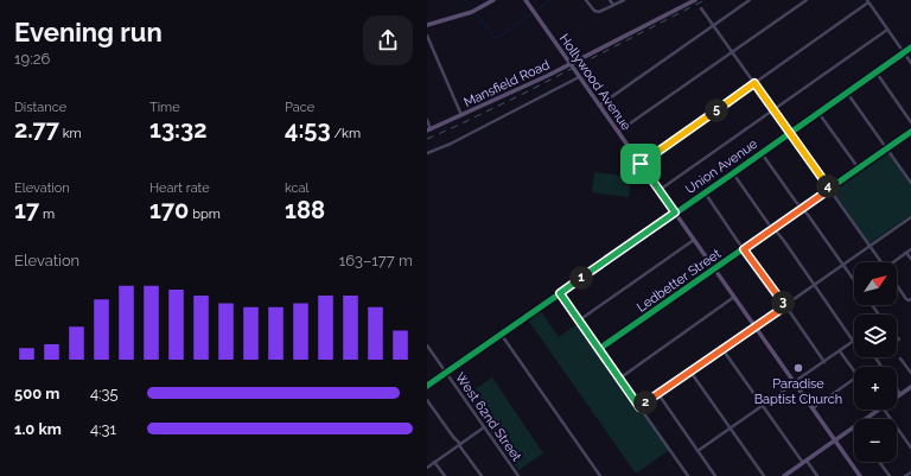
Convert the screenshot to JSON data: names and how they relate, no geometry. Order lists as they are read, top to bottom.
{
  "streets": {
    "main road": ["Hollywood Avenue", "Mansfield Road"],
    "street": ["Union Avenue", "Ledbetter Street", "West 62nd Street"]
  },
  "crossings": [
    ["Hollywood Avenue", "Mansfield Road"],
    ["Hollywood Avenue", "Union Avenue"],
    ["Hollywood Avenue", "Ledbetter Street"],
    ["Union Avenue", "West 62nd Street"]
  ],
  "places": ["Paradise Baptist Church"],
  "north": "top right",
  "page": {
    "heading": ["Evening run", "19:26"],
    "stats": [
      ["Distance", "2.77 km"],
      ["Time", "13:32"],
      ["Pace", "4:53 /km"],
      ["Elevation", "17 m"],
      ["Heart rate", "170 bpm"],
      ["kcal", "188"]
    ],
    "pins": [
      "5",
      "4",
      "1",
      "3",
      "2"
    ],
    "chart": ["Elevation", "163–177 m"],
    "map_buttons": ["+", "−"],
    "list": [
      {
        "name": "500 m",
        "note": "4:35"
      },
      {
        "name": "1.0 km",
        "note": "4:31"
      }
    ]
  }
}
